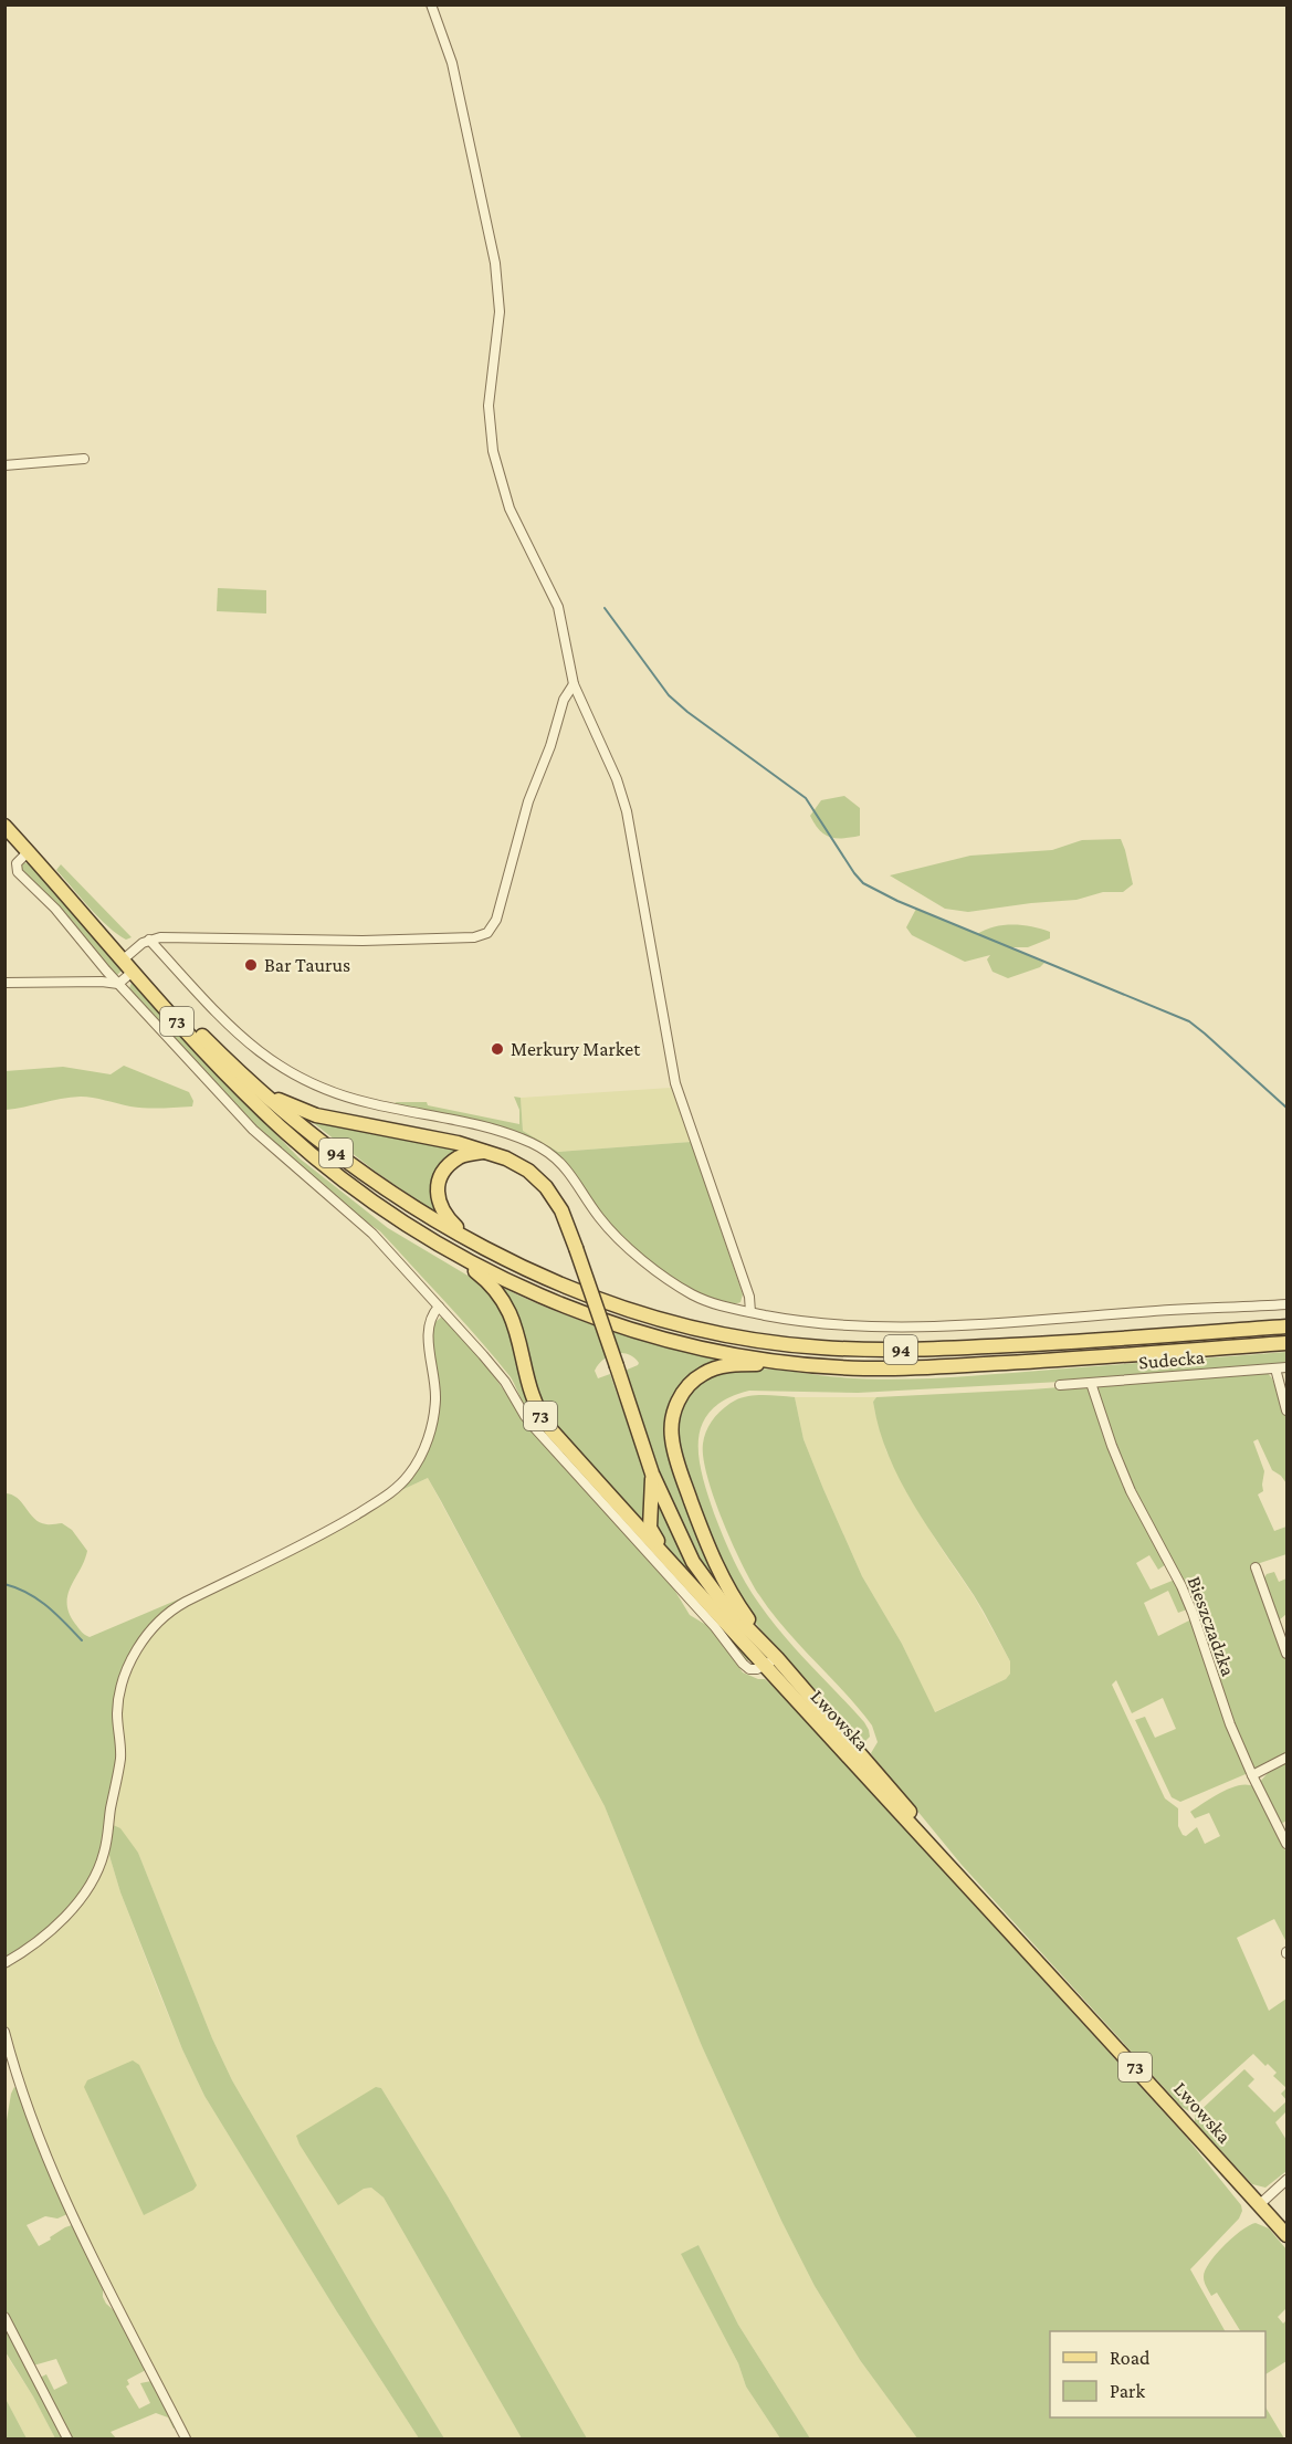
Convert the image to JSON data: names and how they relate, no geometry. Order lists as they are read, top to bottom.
{
  "streets": {
    "main road": ["73", "94", "Lwowska"],
    "street": ["Sudecka", "Bieszczadzka"]
  },
  "crossings": [
    ["73", "94"],
    ["73", "Lwowska"],
    ["Sudecka", "Bieszczadzka"]
  ],
  "places": ["Bar Taurus", "Merkury Market"],
  "legend": ["Road", "Park"]
}
